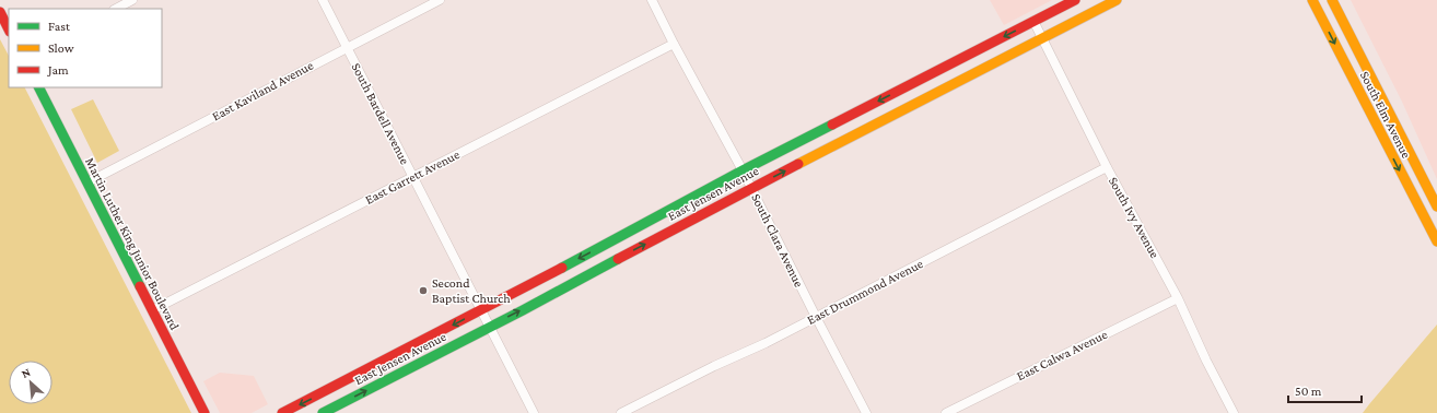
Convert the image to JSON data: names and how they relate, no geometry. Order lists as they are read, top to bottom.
{
  "streets": {
    "main road": ["South Elm Avenue", "East Jensen Avenue", "Martin Luther King Junior Boulevard"],
    "street": [
      "East Kaviland Avenue",
      "South Bardell Avenue",
      "East Garrett Avenue",
      "South Ivy Avenue",
      "South Clara Avenue",
      "East Drummond Avenue",
      "East Calwa Avenue"
    ]
  },
  "crossings": [
    ["East Kaviland Avenue", "South Bardell Avenue"],
    ["East Kaviland Avenue", "Martin Luther King Junior Boulevard"],
    ["South Bardell Avenue", "East Garrett Avenue"],
    ["South Bardell Avenue", "East Jensen Avenue"],
    ["East Garrett Avenue", "South Clara Avenue"],
    ["East Garrett Avenue", "Martin Luther King Junior Boulevard"],
    ["East Jensen Avenue", "South Ivy Avenue"],
    ["East Jensen Avenue", "South Clara Avenue"],
    ["South Ivy Avenue", "East Drummond Avenue"],
    ["South Ivy Avenue", "East Calwa Avenue"],
    ["South Clara Avenue", "East Drummond Avenue"]
  ],
  "places": ["Second Baptist Church"],
  "legend": ["Fast", "Slow", "Jam"],
  "scale_bar": "50 m",
  "north": "top left"
}
